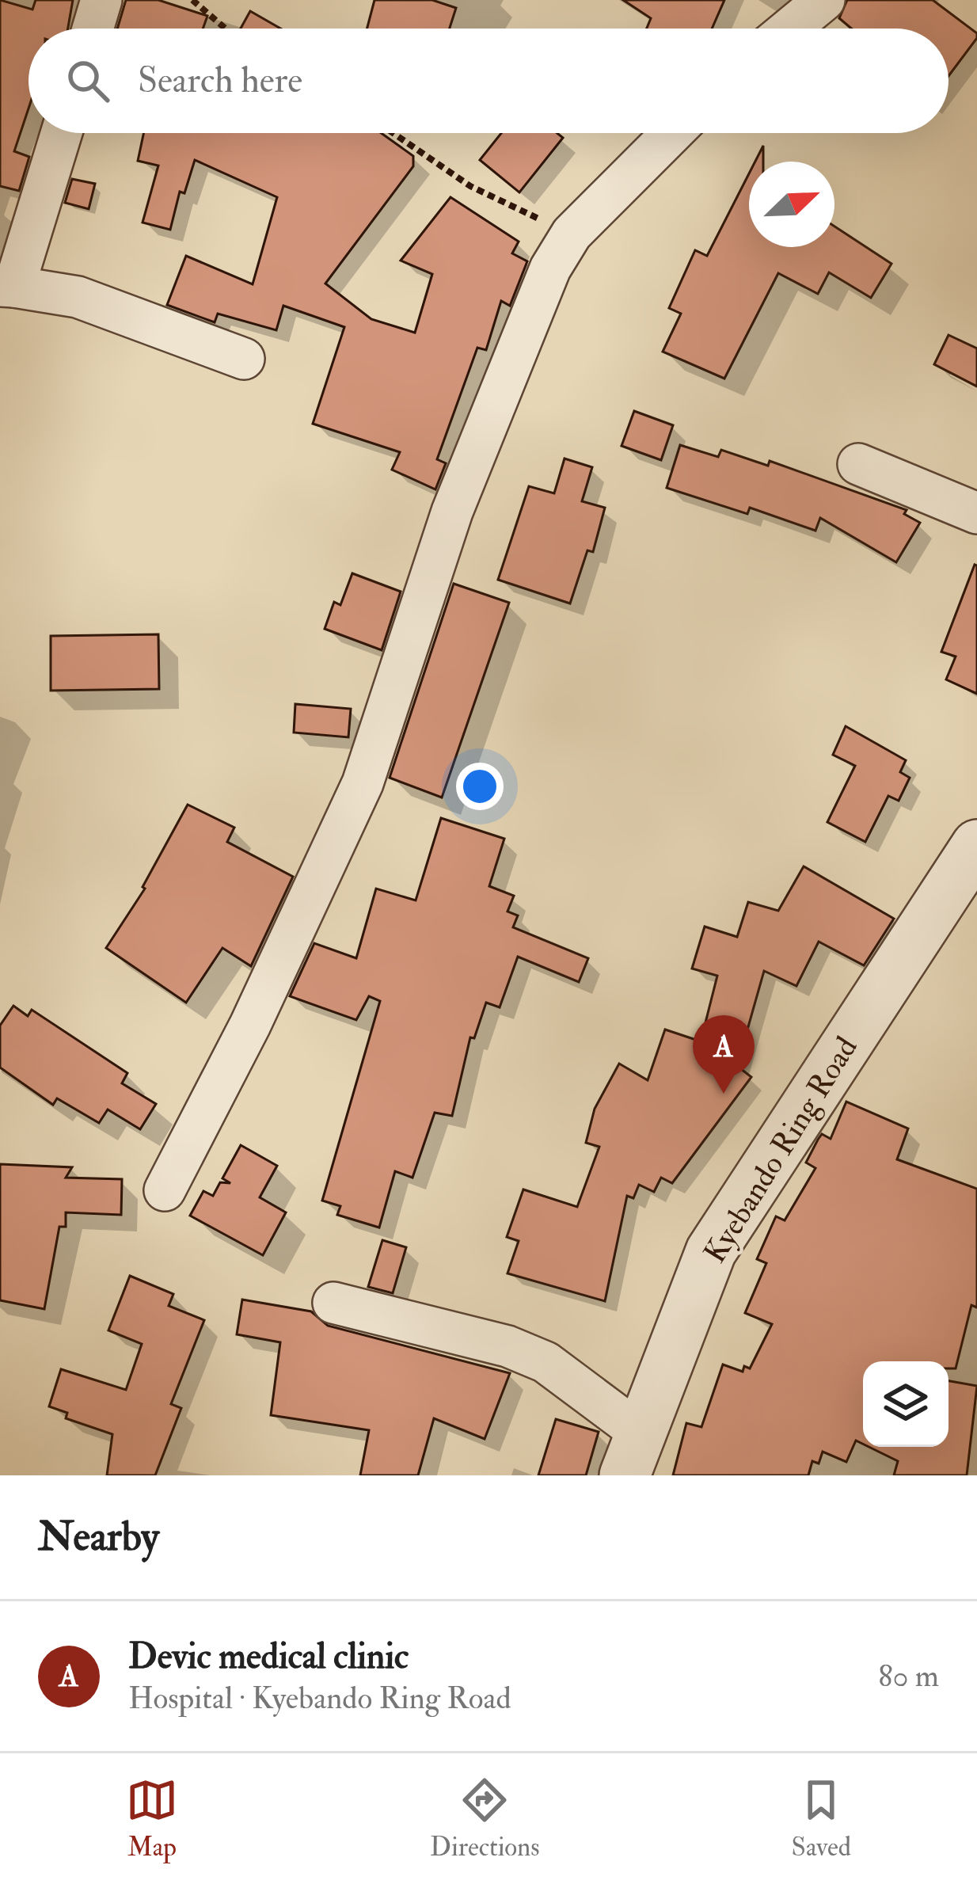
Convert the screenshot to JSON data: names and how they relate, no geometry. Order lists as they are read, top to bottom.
{
  "streets": {
    "street": ["Kyebando Ring Road"]
  },
  "north": "top right",
  "page": {
    "search": "Search here",
    "pins": "A",
    "heading": "Nearby",
    "list": [
      {
        "mark": "A",
        "name": "Devic medical clinic",
        "note": "Hospital · Kyebando Ring Road",
        "value": "80 m"
      }
    ],
    "nav": ["Map", "Directions", "Saved"]
  }
}
